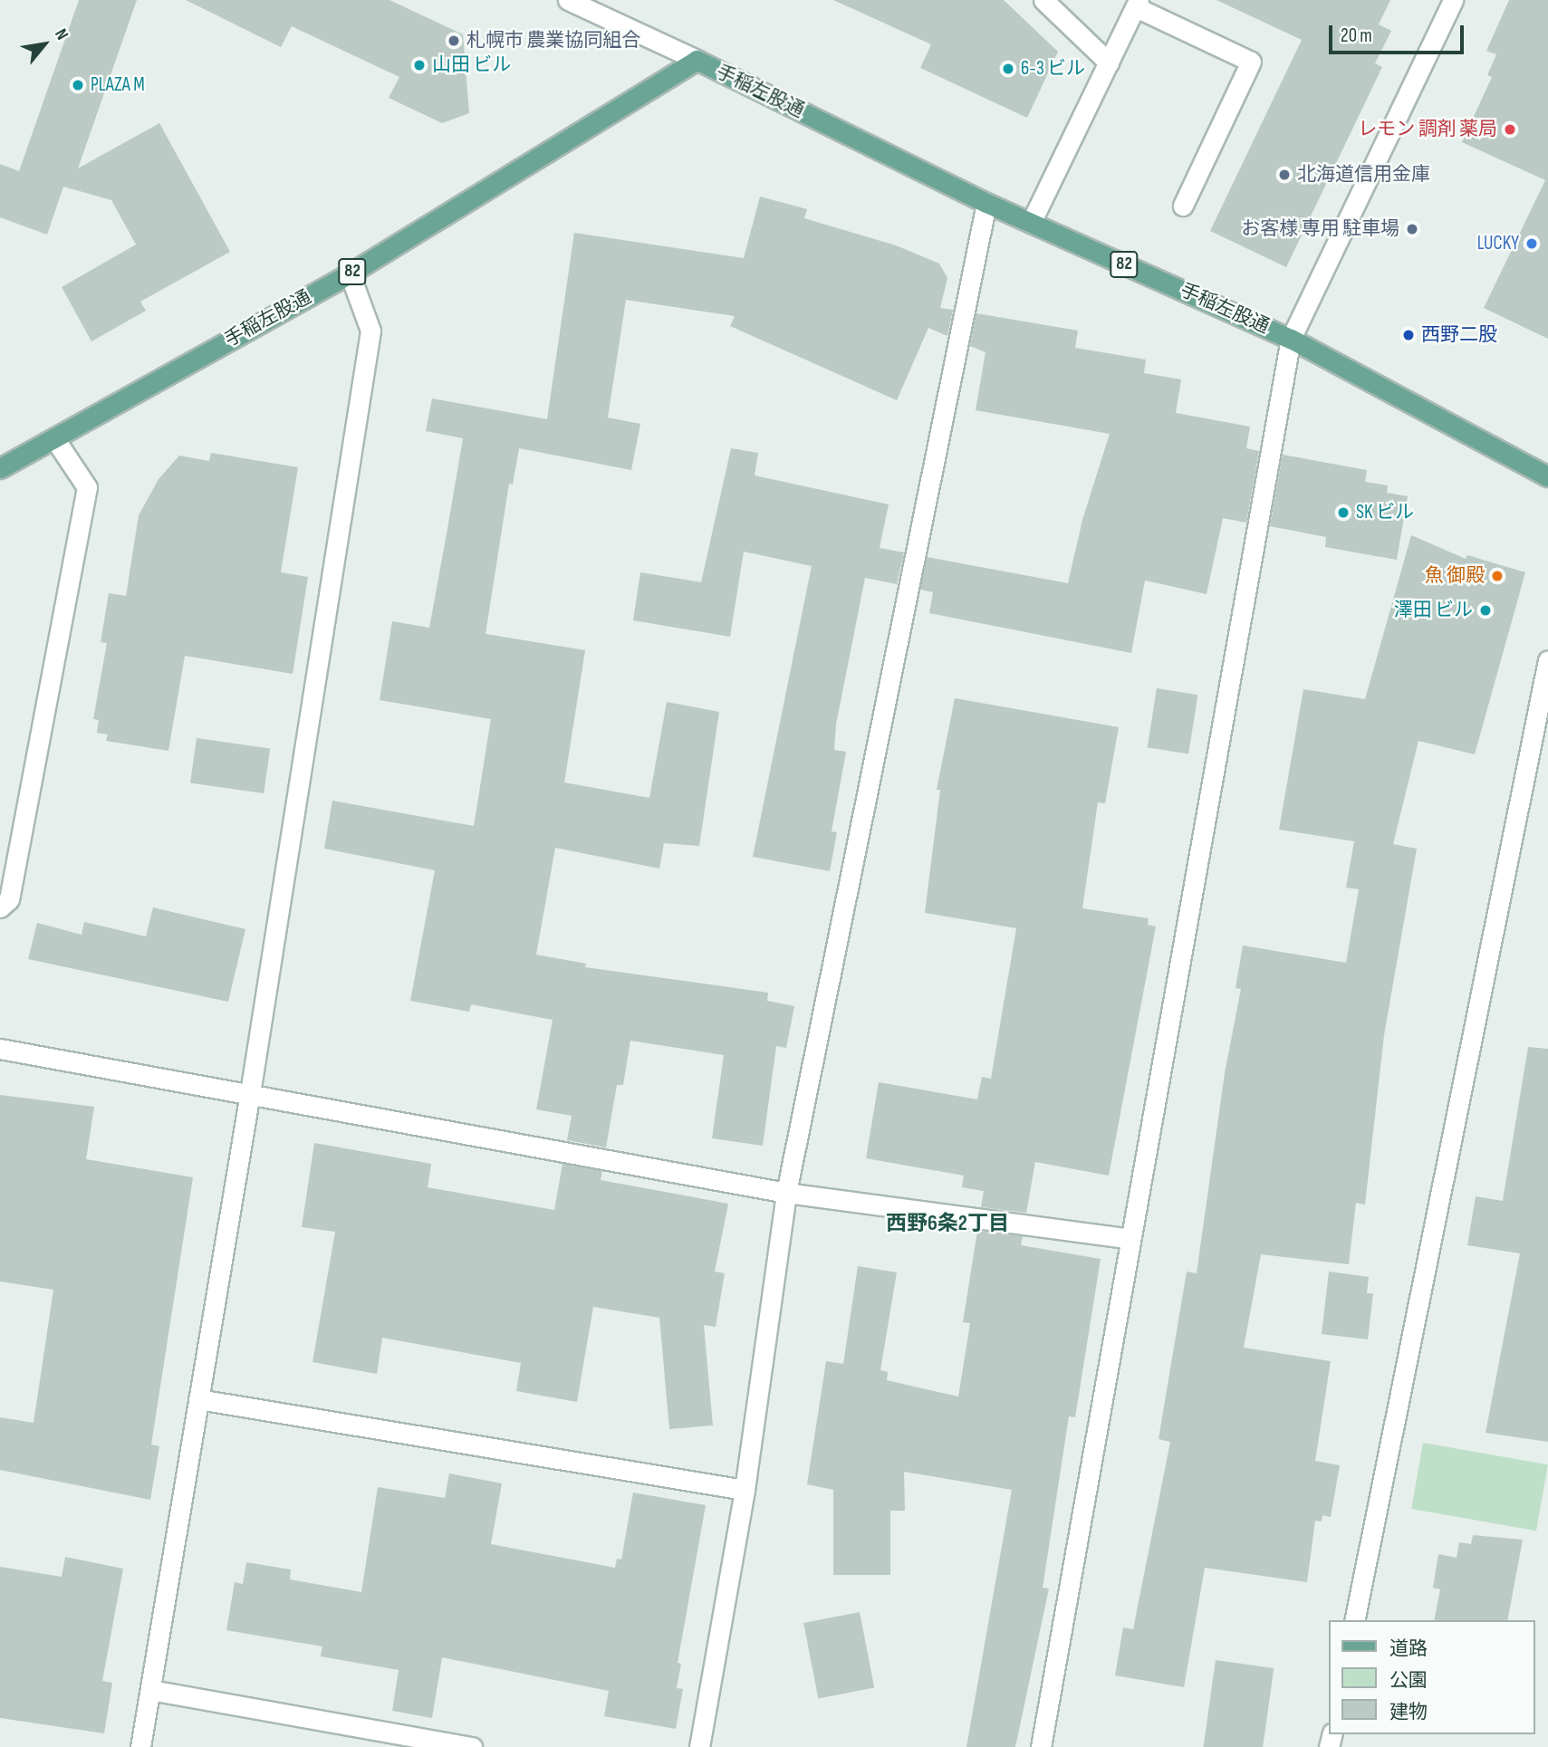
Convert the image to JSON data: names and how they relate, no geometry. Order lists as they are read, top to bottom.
{
  "streets": {
    "main road": ["手稲左股通", "82"]
  },
  "districts": ["西野6条2丁目"],
  "places": [
    "札幌市 農業協同組合",
    "山田 ビル",
    "6-3 ビル",
    "PLAZA M",
    "レモン 調剤 薬局",
    "北海道信用金庫",
    "お客様 専用 駐車場",
    "LUCKY",
    "西野二股",
    "SK ビル",
    "魚 御殿",
    "澤田 ビル"
  ],
  "legend": ["道路", "公園", "建物"],
  "scale_bar": "20 m",
  "north": "top right"
}
